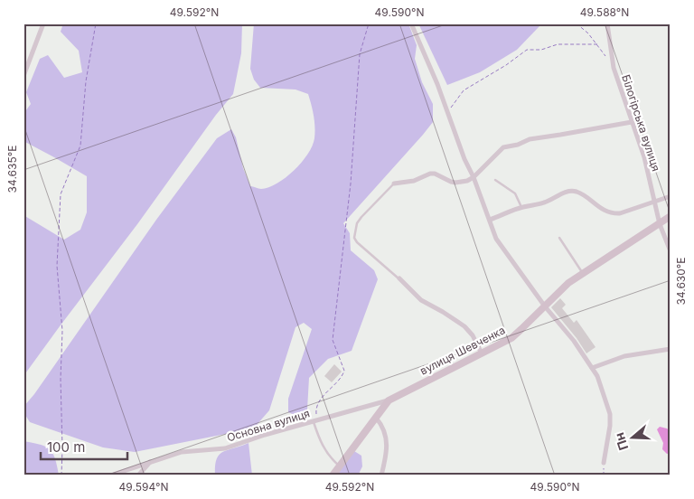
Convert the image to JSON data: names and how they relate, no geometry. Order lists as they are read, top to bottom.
{
  "streets": {
    "street": ["Білогірська вулиця", "вулиця Шевченка", "Основна вулиця"]
  },
  "crossings": [
    ["Білогірська вулиця", "вулиця Шевченка"],
    ["вулиця Шевченка", "Основна вулиця"]
  ],
  "scale_bar": "100 m",
  "north": "left",
  "coordinates": [
    "49.592°N",
    "49.590°N",
    "49.588°N",
    "34.635°E",
    "34.630°E",
    "49.594°N"
  ]
}
